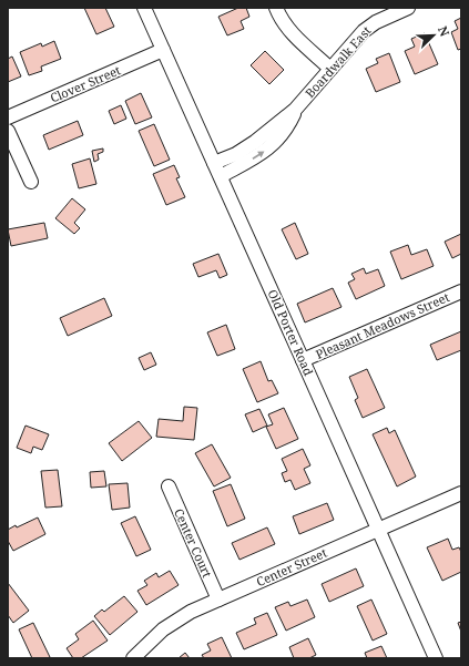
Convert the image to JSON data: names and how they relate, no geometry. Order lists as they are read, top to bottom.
{
  "streets": {
    "street": [
      "Boardwalk East",
      "Clover Street",
      "Pleasant Meadows Street",
      "Old Porter Road",
      "Center Court",
      "Center Street"
    ]
  },
  "crossings": [
    ["Boardwalk East", "Old Porter Road"],
    ["Clover Street", "Old Porter Road"],
    ["Pleasant Meadows Street", "Old Porter Road"],
    ["Old Porter Road", "Center Street"],
    ["Center Court", "Center Street"]
  ],
  "north": "top right"
}
